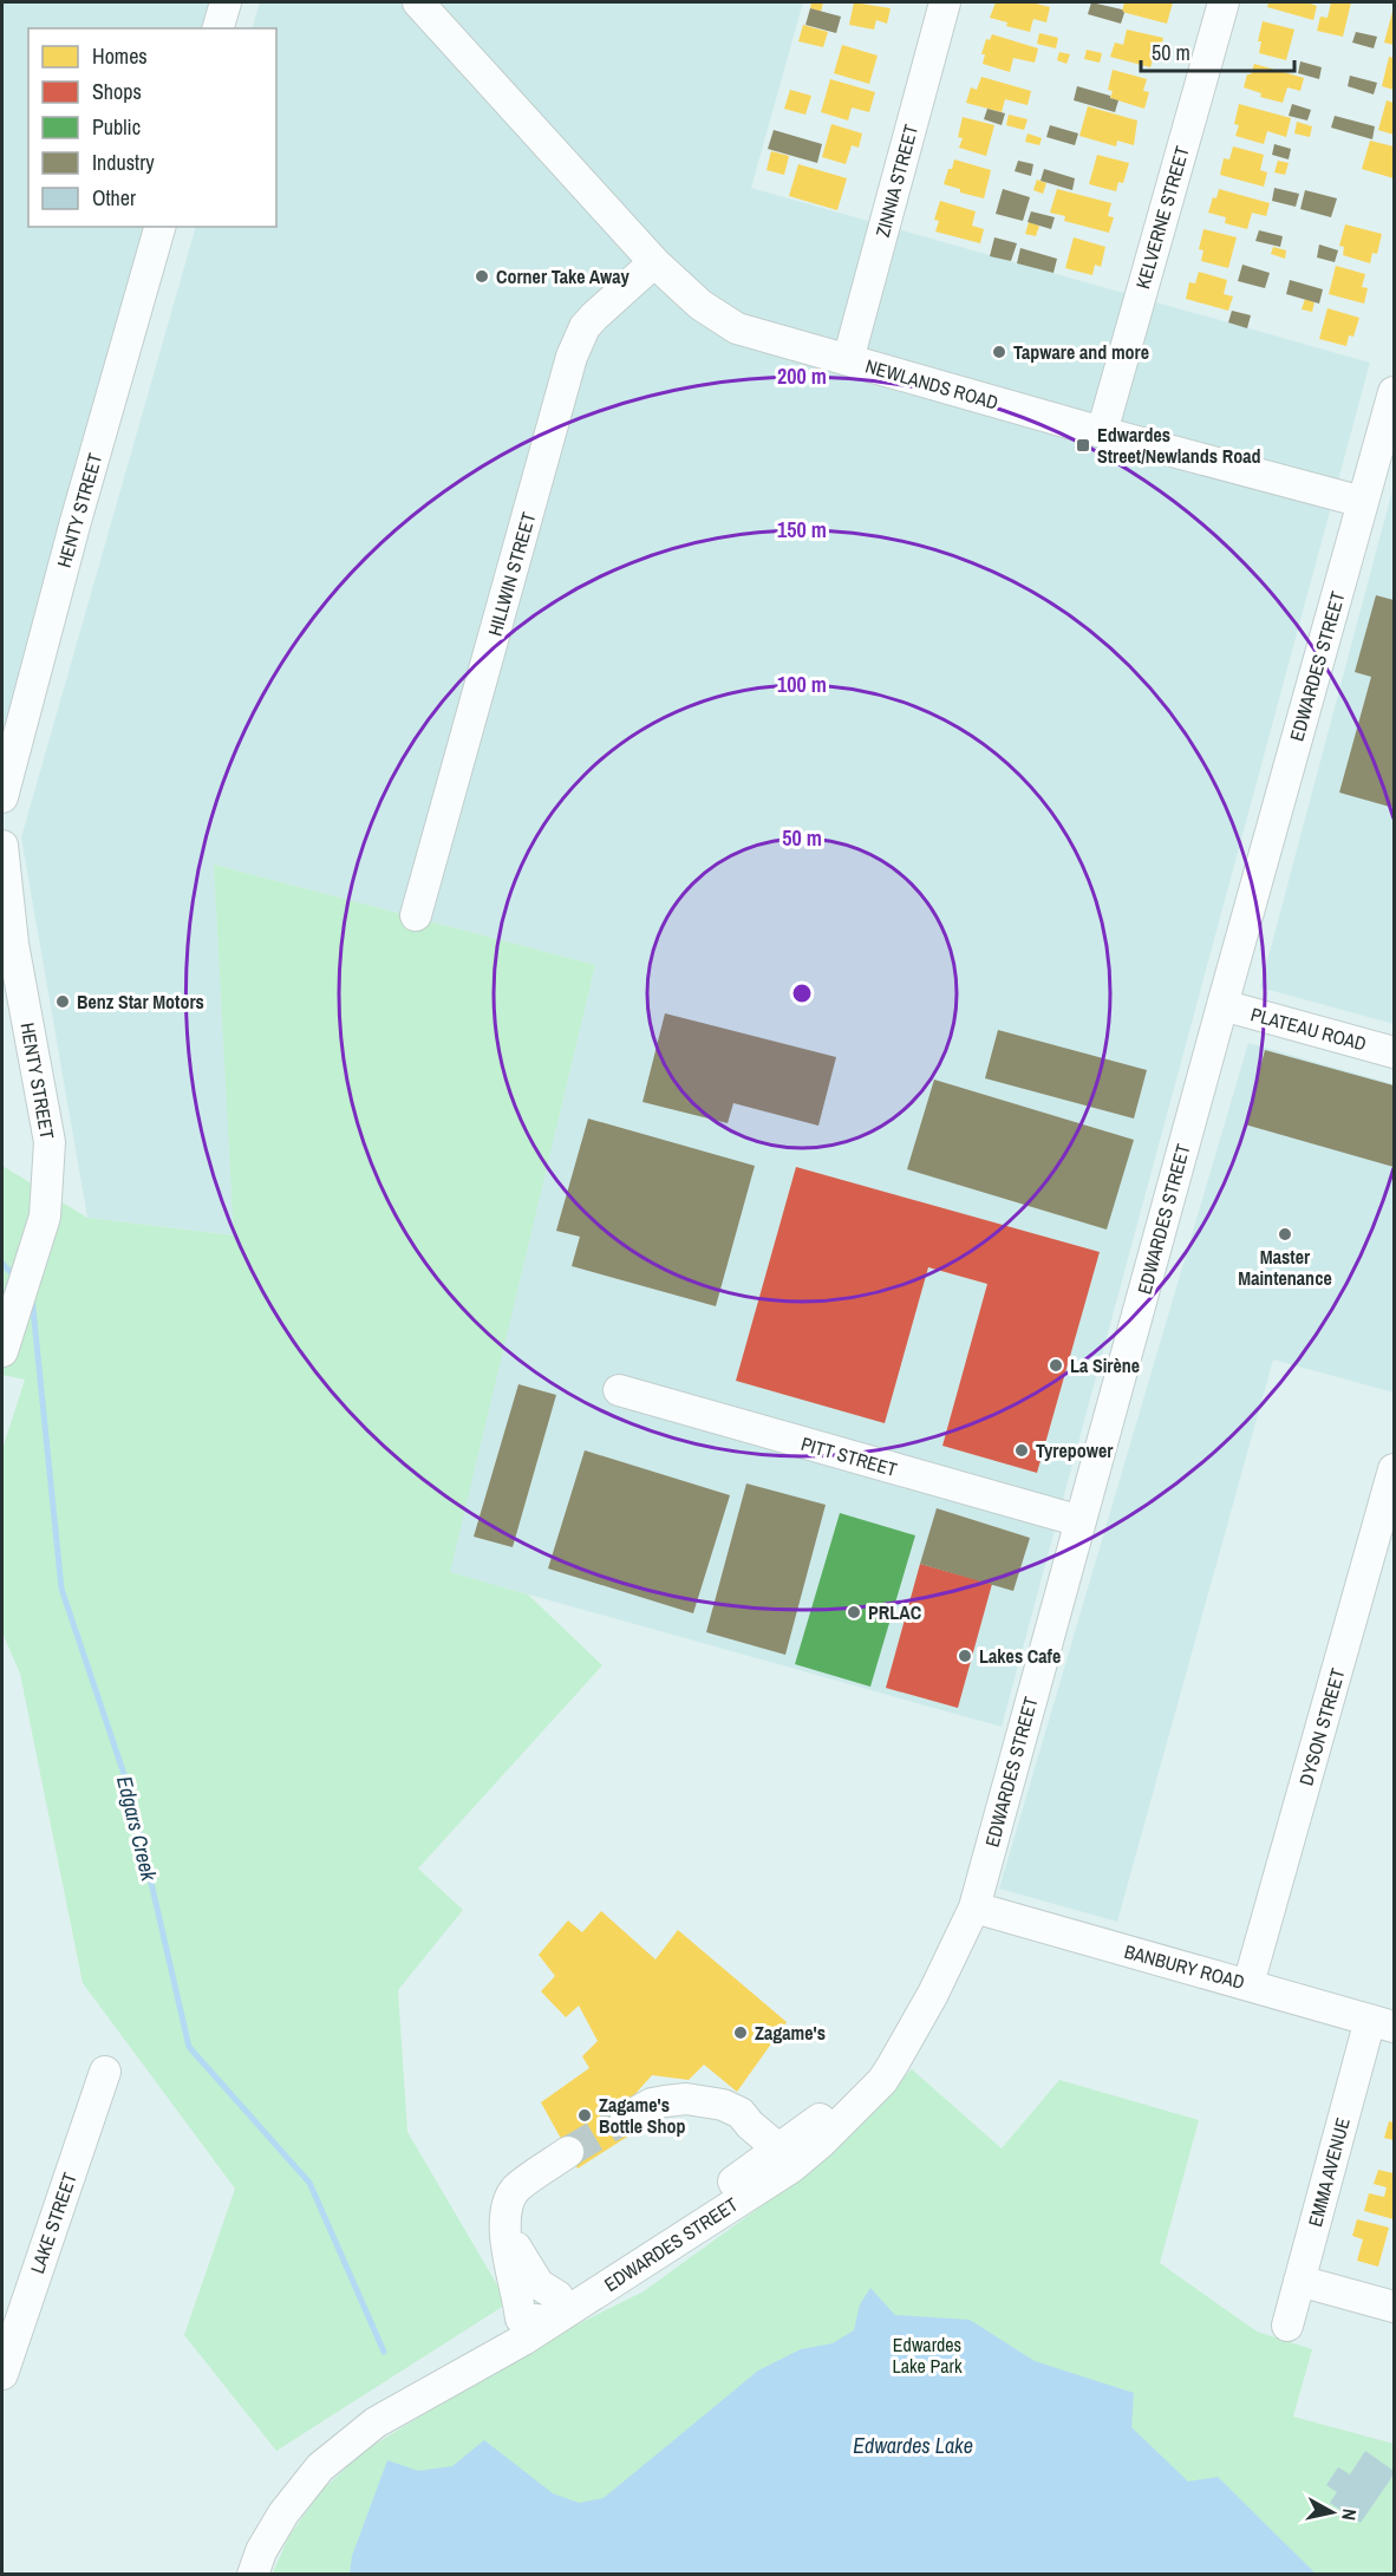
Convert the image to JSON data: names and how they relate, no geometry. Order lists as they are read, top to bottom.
{
  "streets": {
    "street": [
      "ZINNIA STREET",
      "KELVERNE STREET",
      "NEWLANDS ROAD",
      "HENTY STREET",
      "HILLWIN STREET",
      "EDWARDES STREET",
      "PLATEAU ROAD",
      "PITT STREET",
      "DYSON STREET",
      "BANBURY ROAD",
      "EMMA AVENUE",
      "LAKE STREET"
    ]
  },
  "crossings": [
    ["ZINNIA STREET", "NEWLANDS ROAD"],
    ["KELVERNE STREET", "NEWLANDS ROAD"],
    ["NEWLANDS ROAD", "HILLWIN STREET"],
    ["NEWLANDS ROAD", "EDWARDES STREET"],
    ["EDWARDES STREET", "PLATEAU ROAD"],
    ["EDWARDES STREET", "PITT STREET"],
    ["EDWARDES STREET", "BANBURY ROAD"],
    ["DYSON STREET", "BANBURY ROAD"],
    ["BANBURY ROAD", "EMMA AVENUE"]
  ],
  "water": ["Edgars Creek", "Edwardes Lake"],
  "parks": ["Edwardes Lake Park"],
  "places": {
    "other": [
      "Corner Take Away",
      "Tapware and more",
      "Benz Star Motors",
      "Master Maintenance",
      "La Sirène",
      "Tyrepower",
      "PRLAC",
      "Lakes Cafe",
      "Zagame's",
      "Zagame's Bottle Shop"
    ],
    "transit": ["Edwardes Street/Newlands Road"]
  },
  "legend": [
    "Homes",
    "Shops",
    "Public",
    "Industry",
    "Other"
  ],
  "scale_bar": "50 m",
  "north": "right",
  "rings": [
    "200 m",
    "150 m",
    "100 m",
    "50 m"
  ]
}
